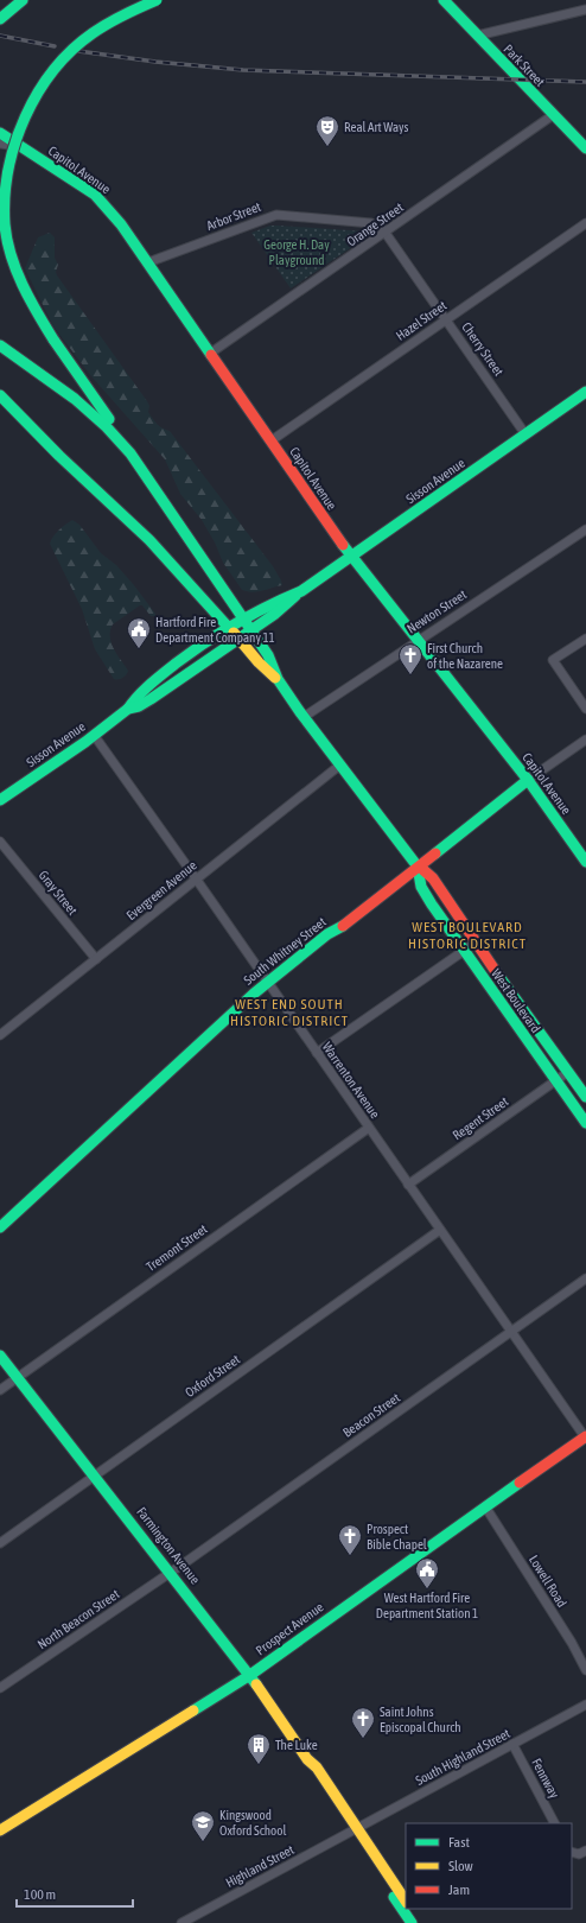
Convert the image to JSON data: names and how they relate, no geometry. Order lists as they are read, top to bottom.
{
  "streets": {
    "main road": [
      "Park Street",
      "Capitol Avenue",
      "Sisson Avenue",
      "South Whitney Street",
      "West Boulevard",
      "Farmington Avenue",
      "Prospect Avenue"
    ],
    "street": [
      "Arbor Street",
      "Orange Street",
      "Hazel Street",
      "Cherry Street",
      "Newton Street",
      "Evergreen Avenue",
      "Gray Street",
      "Warrenton Avenue",
      "Regent Street",
      "Tremont Street",
      "Oxford Street",
      "Beacon Street",
      "Lowell Road",
      "North Beacon Street",
      "South Highland Street",
      "Fennway",
      "Highland Street"
    ]
  },
  "crossings": [
    ["Park Street", "Orange Street"],
    ["Capitol Avenue", "Arbor Street"],
    ["Capitol Avenue", "Orange Street"],
    ["Capitol Avenue", "Hazel Street"],
    ["Capitol Avenue", "Sisson Avenue"],
    ["Capitol Avenue", "Newton Street"],
    ["Capitol Avenue", "South Whitney Street"],
    ["Arbor Street", "Orange Street"],
    ["Arbor Street", "Cherry Street"],
    ["Orange Street", "Cherry Street"],
    ["Hazel Street", "Cherry Street"],
    ["Cherry Street", "Sisson Avenue"],
    ["Sisson Avenue", "West Boulevard"],
    ["Sisson Avenue", "Warrenton Avenue"],
    ["Newton Street", "West Boulevard"],
    ["Evergreen Avenue", "Gray Street"],
    ["Evergreen Avenue", "West Boulevard"],
    ["Evergreen Avenue", "Warrenton Avenue"],
    ["South Whitney Street", "West Boulevard"],
    ["South Whitney Street", "Warrenton Avenue"],
    ["West Boulevard", "Regent Street"],
    ["Warrenton Avenue", "Regent Street"],
    ["Warrenton Avenue", "Tremont Street"],
    ["Warrenton Avenue", "Oxford Street"],
    ["Warrenton Avenue", "Beacon Street"],
    ["Warrenton Avenue", "Prospect Avenue"],
    ["Tremont Street", "Farmington Avenue"],
    ["Oxford Street", "Farmington Avenue"],
    ["Beacon Street", "Farmington Avenue"],
    ["Beacon Street", "North Beacon Street"],
    ["Farmington Avenue", "North Beacon Street"],
    ["Farmington Avenue", "Prospect Avenue"],
    ["Farmington Avenue", "South Highland Street"],
    ["Farmington Avenue", "Highland Street"],
    ["Lowell Road", "Prospect Avenue"],
    ["South Highland Street", "Fennway"],
    ["South Highland Street", "Highland Street"]
  ],
  "districts": ["WEST BOULEVARD HISTORIC DISTRICT", "WEST END SOUTH HISTORIC DISTRICT"],
  "parks": ["George H. Day Playground"],
  "places": {
    "theatre": ["Real Art Ways"],
    "public building": ["Hartford Fire Department Company 11", "West Hartford Fire Department Station 1"],
    "church": ["First Church of the Nazarene", "Prospect Bible Chapel", "Saint Johns Episcopal Church"],
    "building": ["The Luke"],
    "school or university": ["Kingswood Oxford School"]
  },
  "legend": ["Fast", "Slow", "Jam"],
  "scale_bar": "100 m"
}
